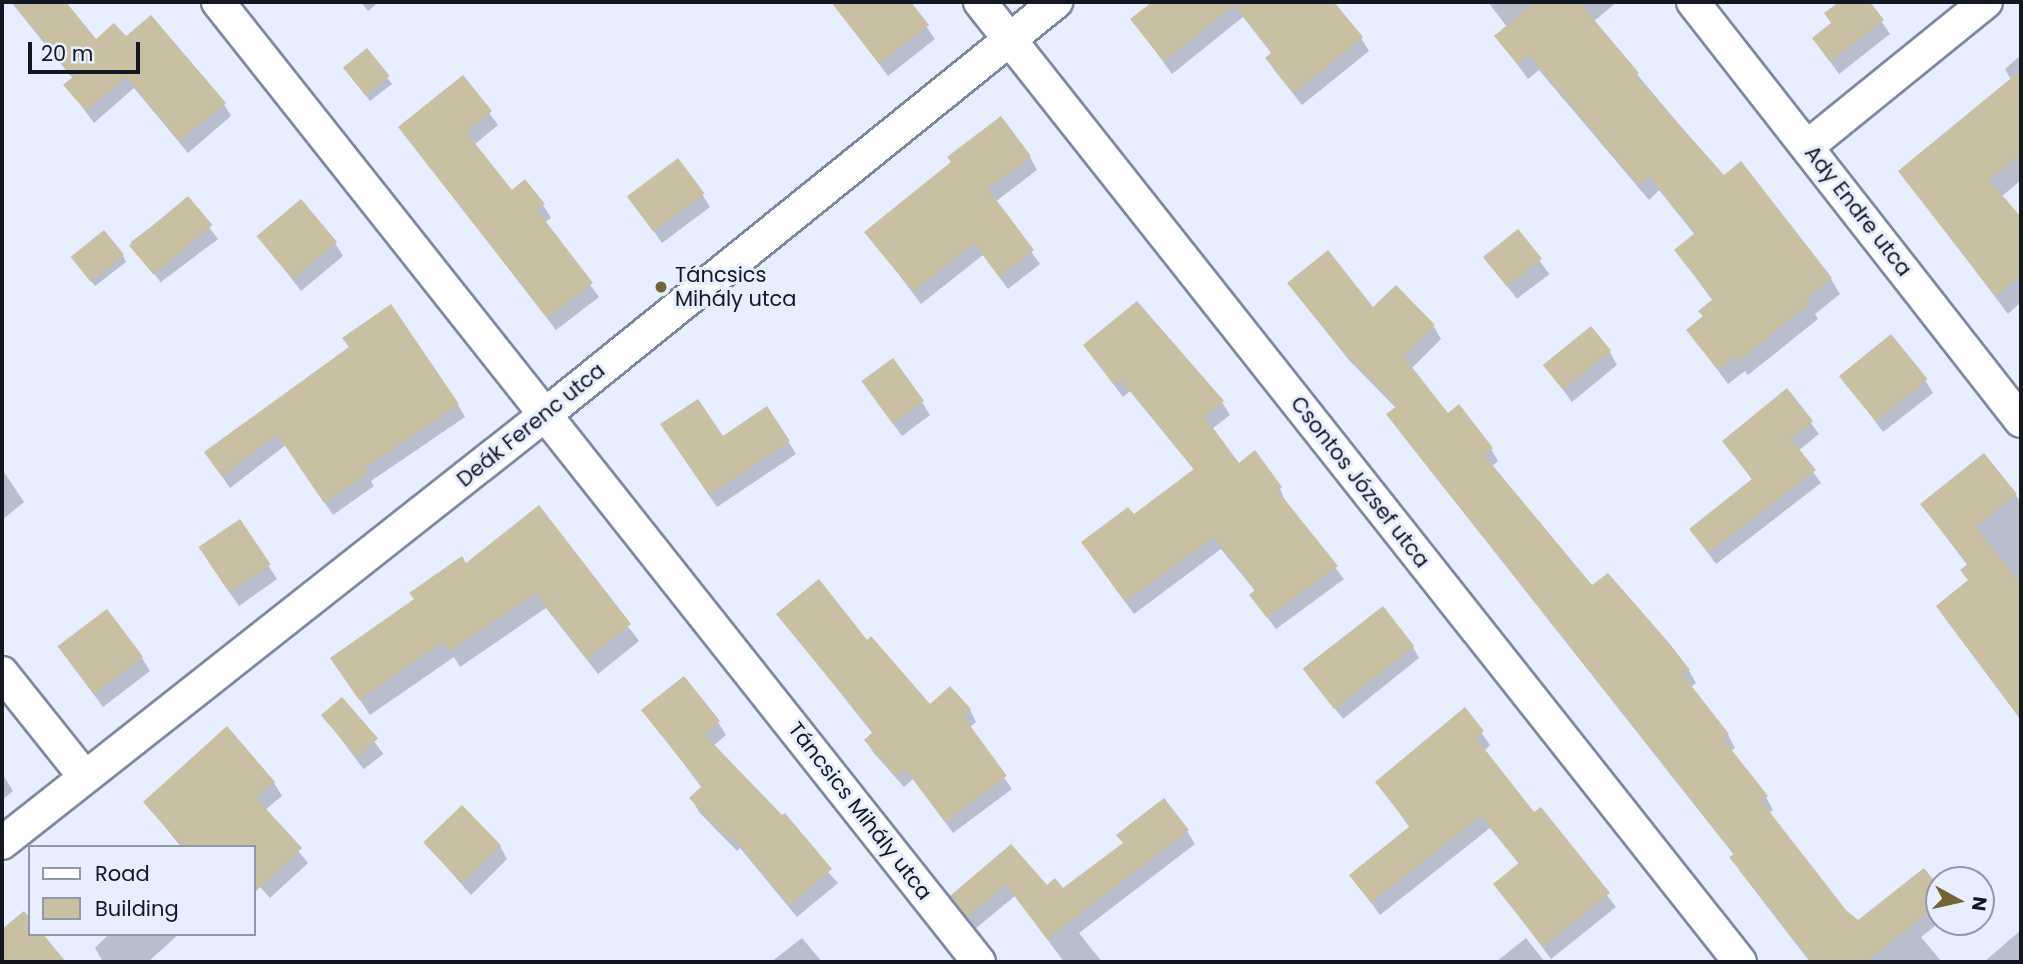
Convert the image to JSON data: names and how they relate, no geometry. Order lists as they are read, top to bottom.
{
  "streets": {
    "street": [
      "Ady Endre utca",
      "Deák Ferenc utca",
      "Csontos József utca",
      "Táncsics Mihály utca"
    ]
  },
  "crossings": [
    ["Deák Ferenc utca", "Csontos József utca"],
    ["Deák Ferenc utca", "Táncsics Mihály utca"]
  ],
  "places": ["Táncsics Mihály utca"],
  "legend": ["Road", "Building"],
  "scale_bar": "20 m",
  "north": "right"
}
